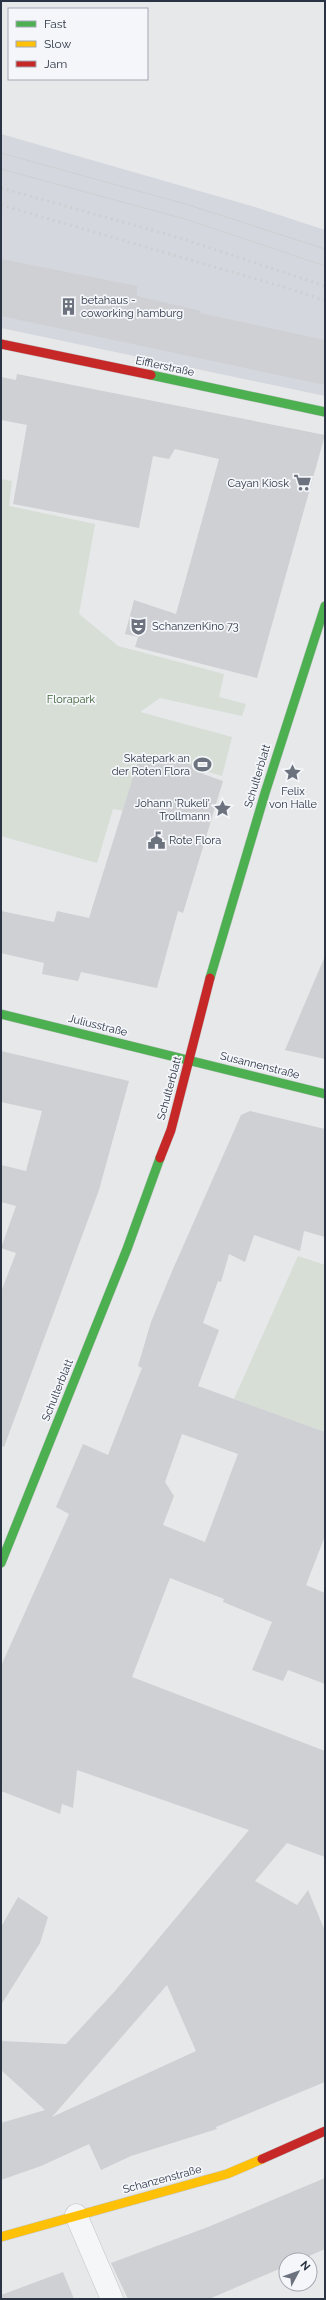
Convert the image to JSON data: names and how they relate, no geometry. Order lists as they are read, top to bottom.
{
  "streets": {
    "street": [
      "Eifflerstraße",
      "Schulterblatt",
      "Juliusstraße",
      "Susannenstraße",
      "Schanzenstraße"
    ]
  },
  "crossings": [
    ["Schulterblatt", "Juliusstraße"],
    ["Schulterblatt", "Susannenstraße"],
    ["Juliusstraße", "Susannenstraße"]
  ],
  "parks": ["Florapark"],
  "places": {
    "building": ["betahaus - coworking hamburg"],
    "supermarket": ["Cayan Kiosk"],
    "theatre": ["SchanzenKino 73"],
    "sports": ["Skatepark an der Roten Flora"],
    "place": ["Felix von Halle", "Johann 'Rukeli' Trollmann"],
    "public building": ["Rote Flora"]
  },
  "legend": ["Fast", "Slow", "Jam"],
  "north": "top right"
}
